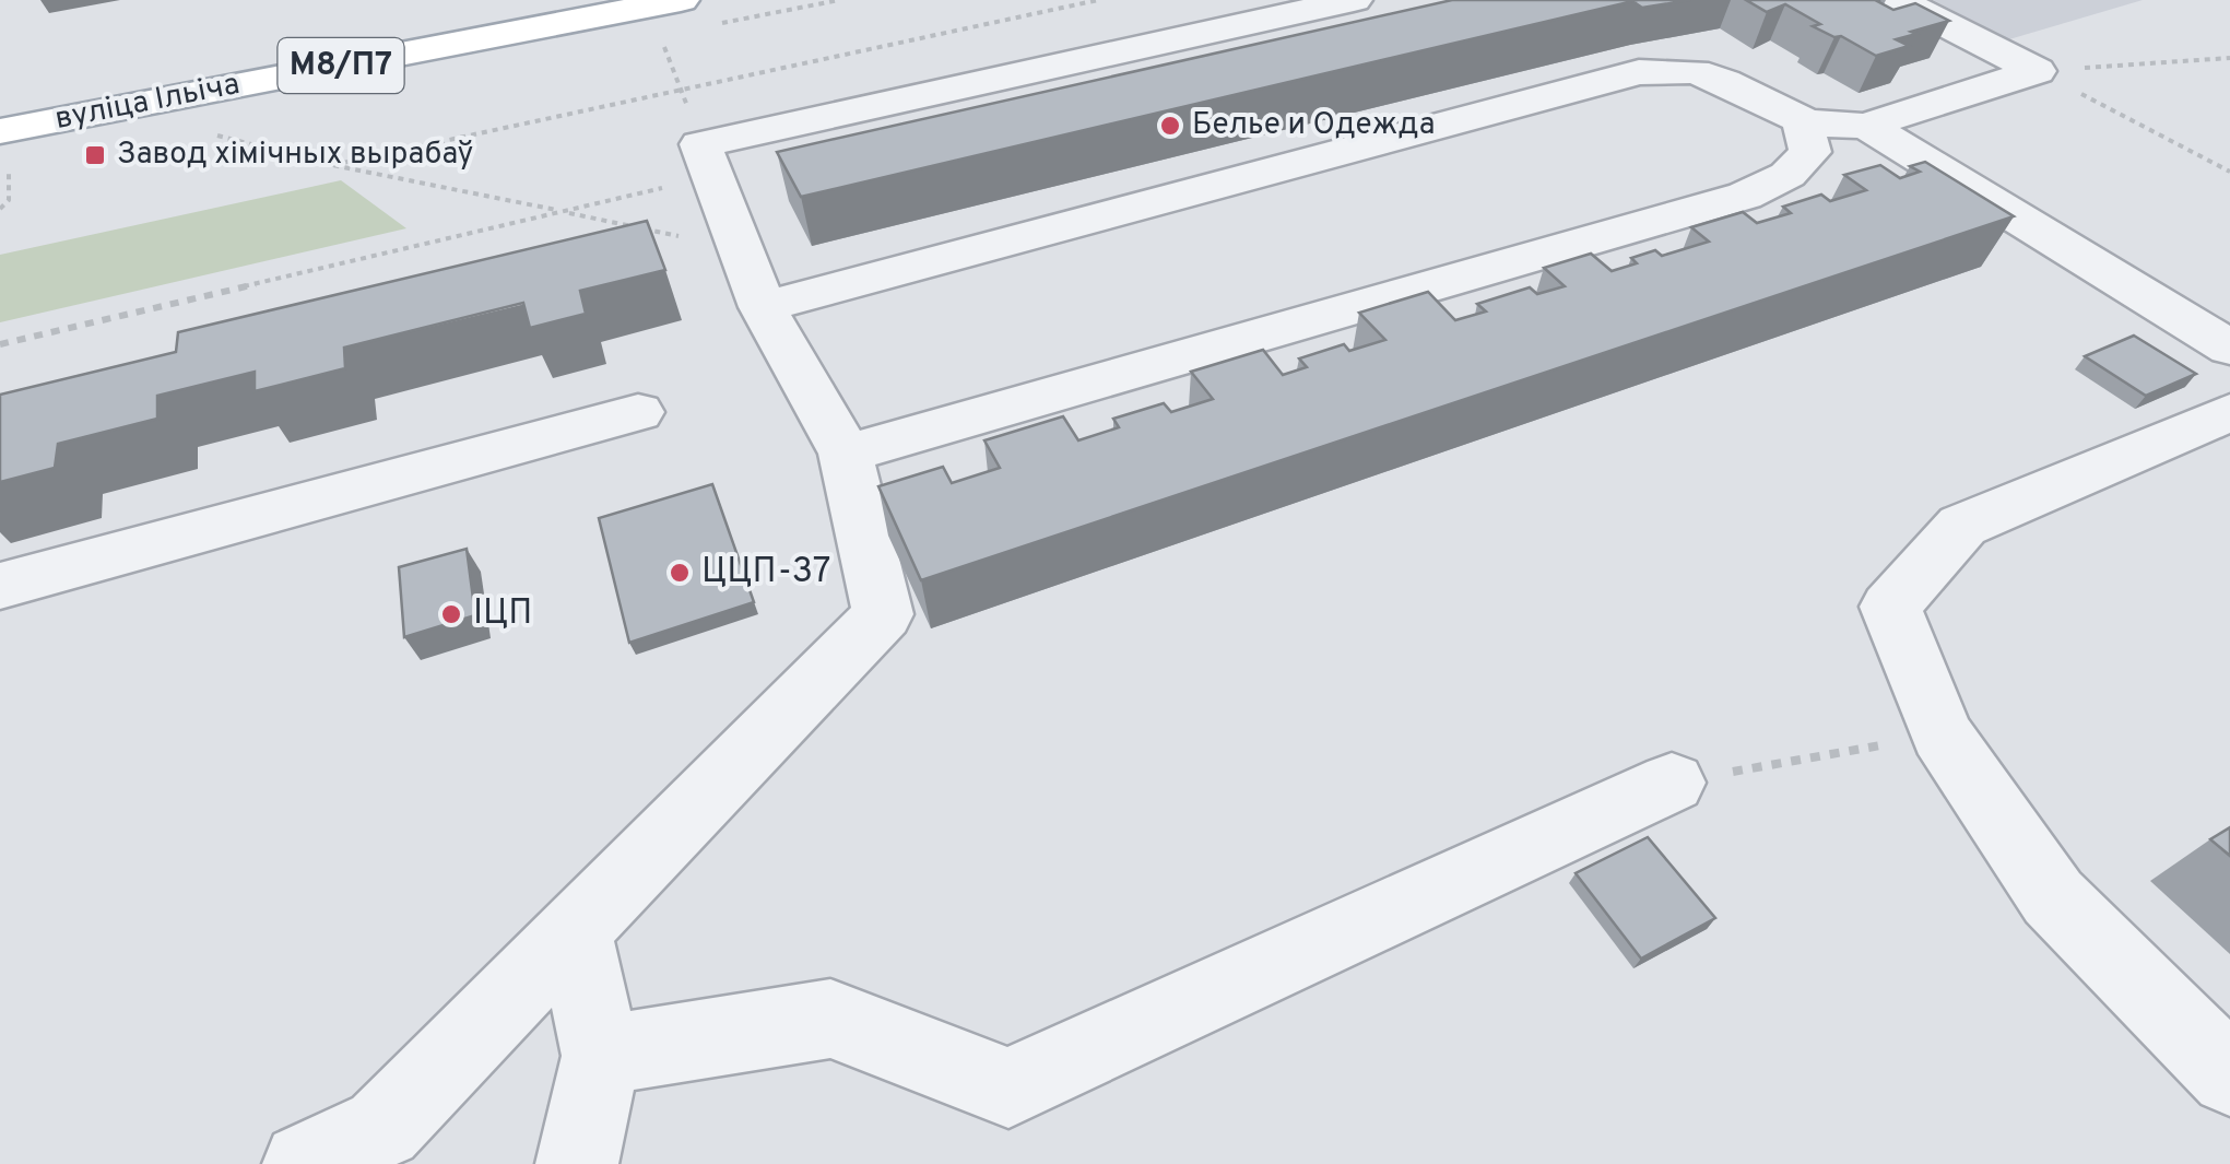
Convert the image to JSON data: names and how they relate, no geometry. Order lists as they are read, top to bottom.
{
  "streets": {
    "main road": ["М8/П7", "вуліца Ільіча"]
  },
  "places": {
    "other": ["Белье и Одежда", "ЦЦП-37", "ІЦП"],
    "transit": ["Завод хімічных вырабаў"]
  }
}
